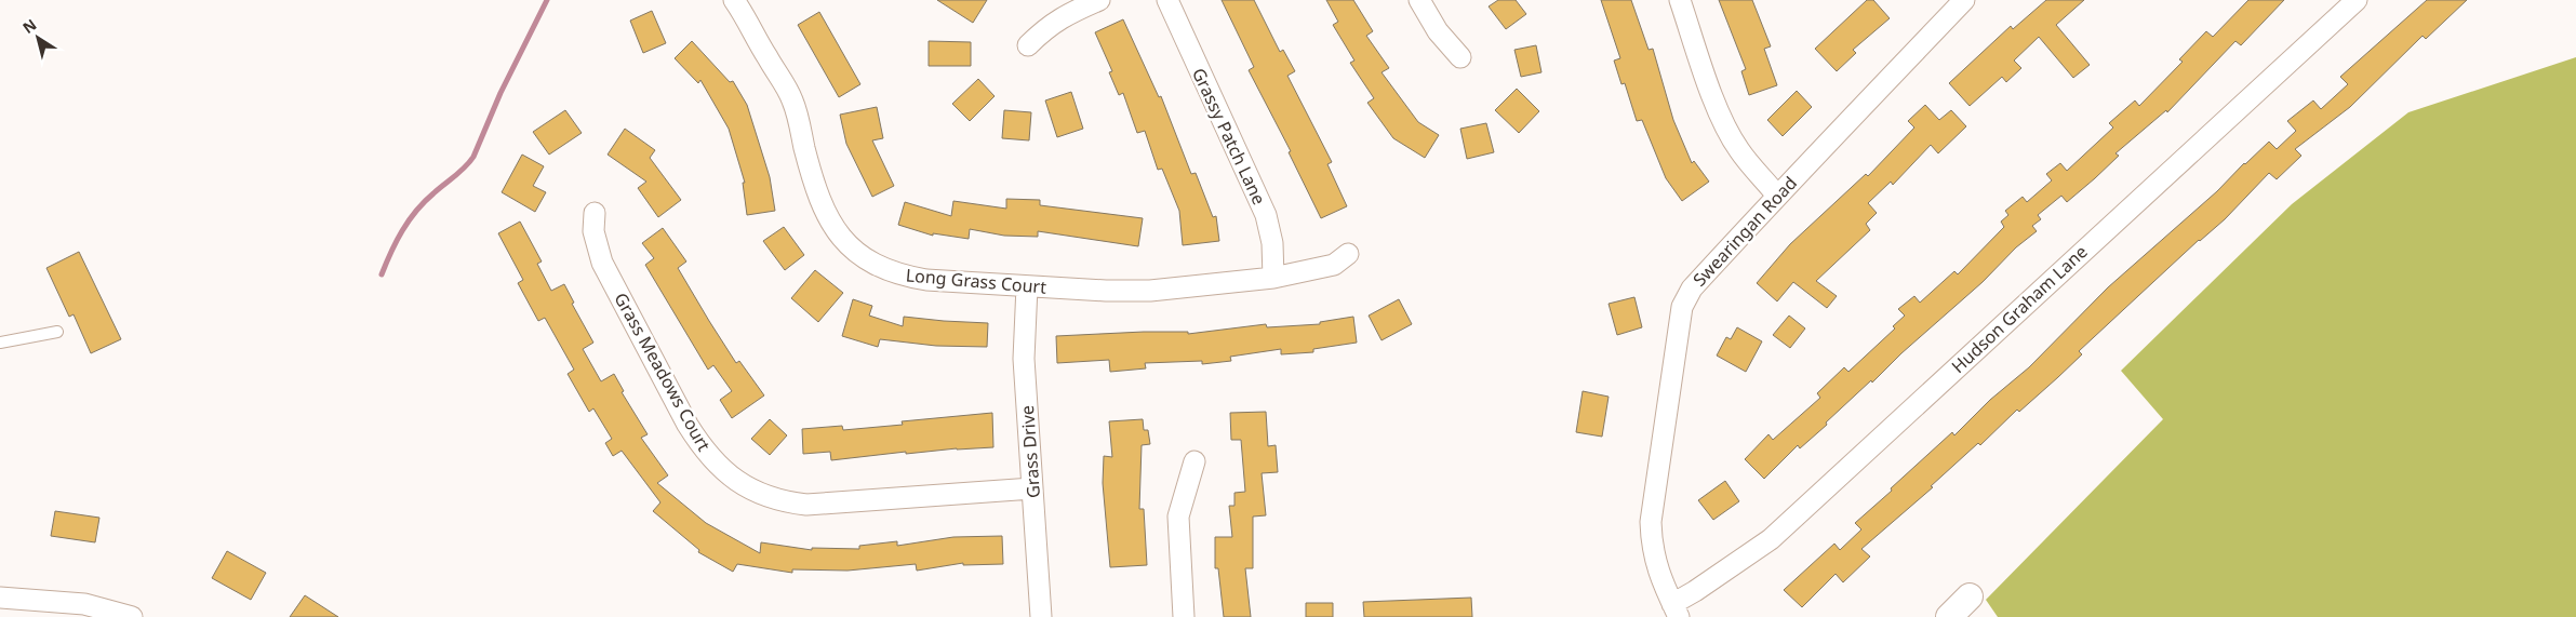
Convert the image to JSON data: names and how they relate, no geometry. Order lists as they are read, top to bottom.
{
  "streets": {
    "street": [
      "Grassy Patch Lane",
      "Swearingan Road",
      "Long Grass Court",
      "Hudson Graham Lane",
      "Grass Meadows Court",
      "Grass Drive"
    ]
  },
  "crossings": [
    ["Grassy Patch Lane", "Long Grass Court"],
    ["Swearingan Road", "Hudson Graham Lane"],
    ["Long Grass Court", "Grass Drive"],
    ["Grass Meadows Court", "Grass Drive"]
  ],
  "north": "top left"
}
